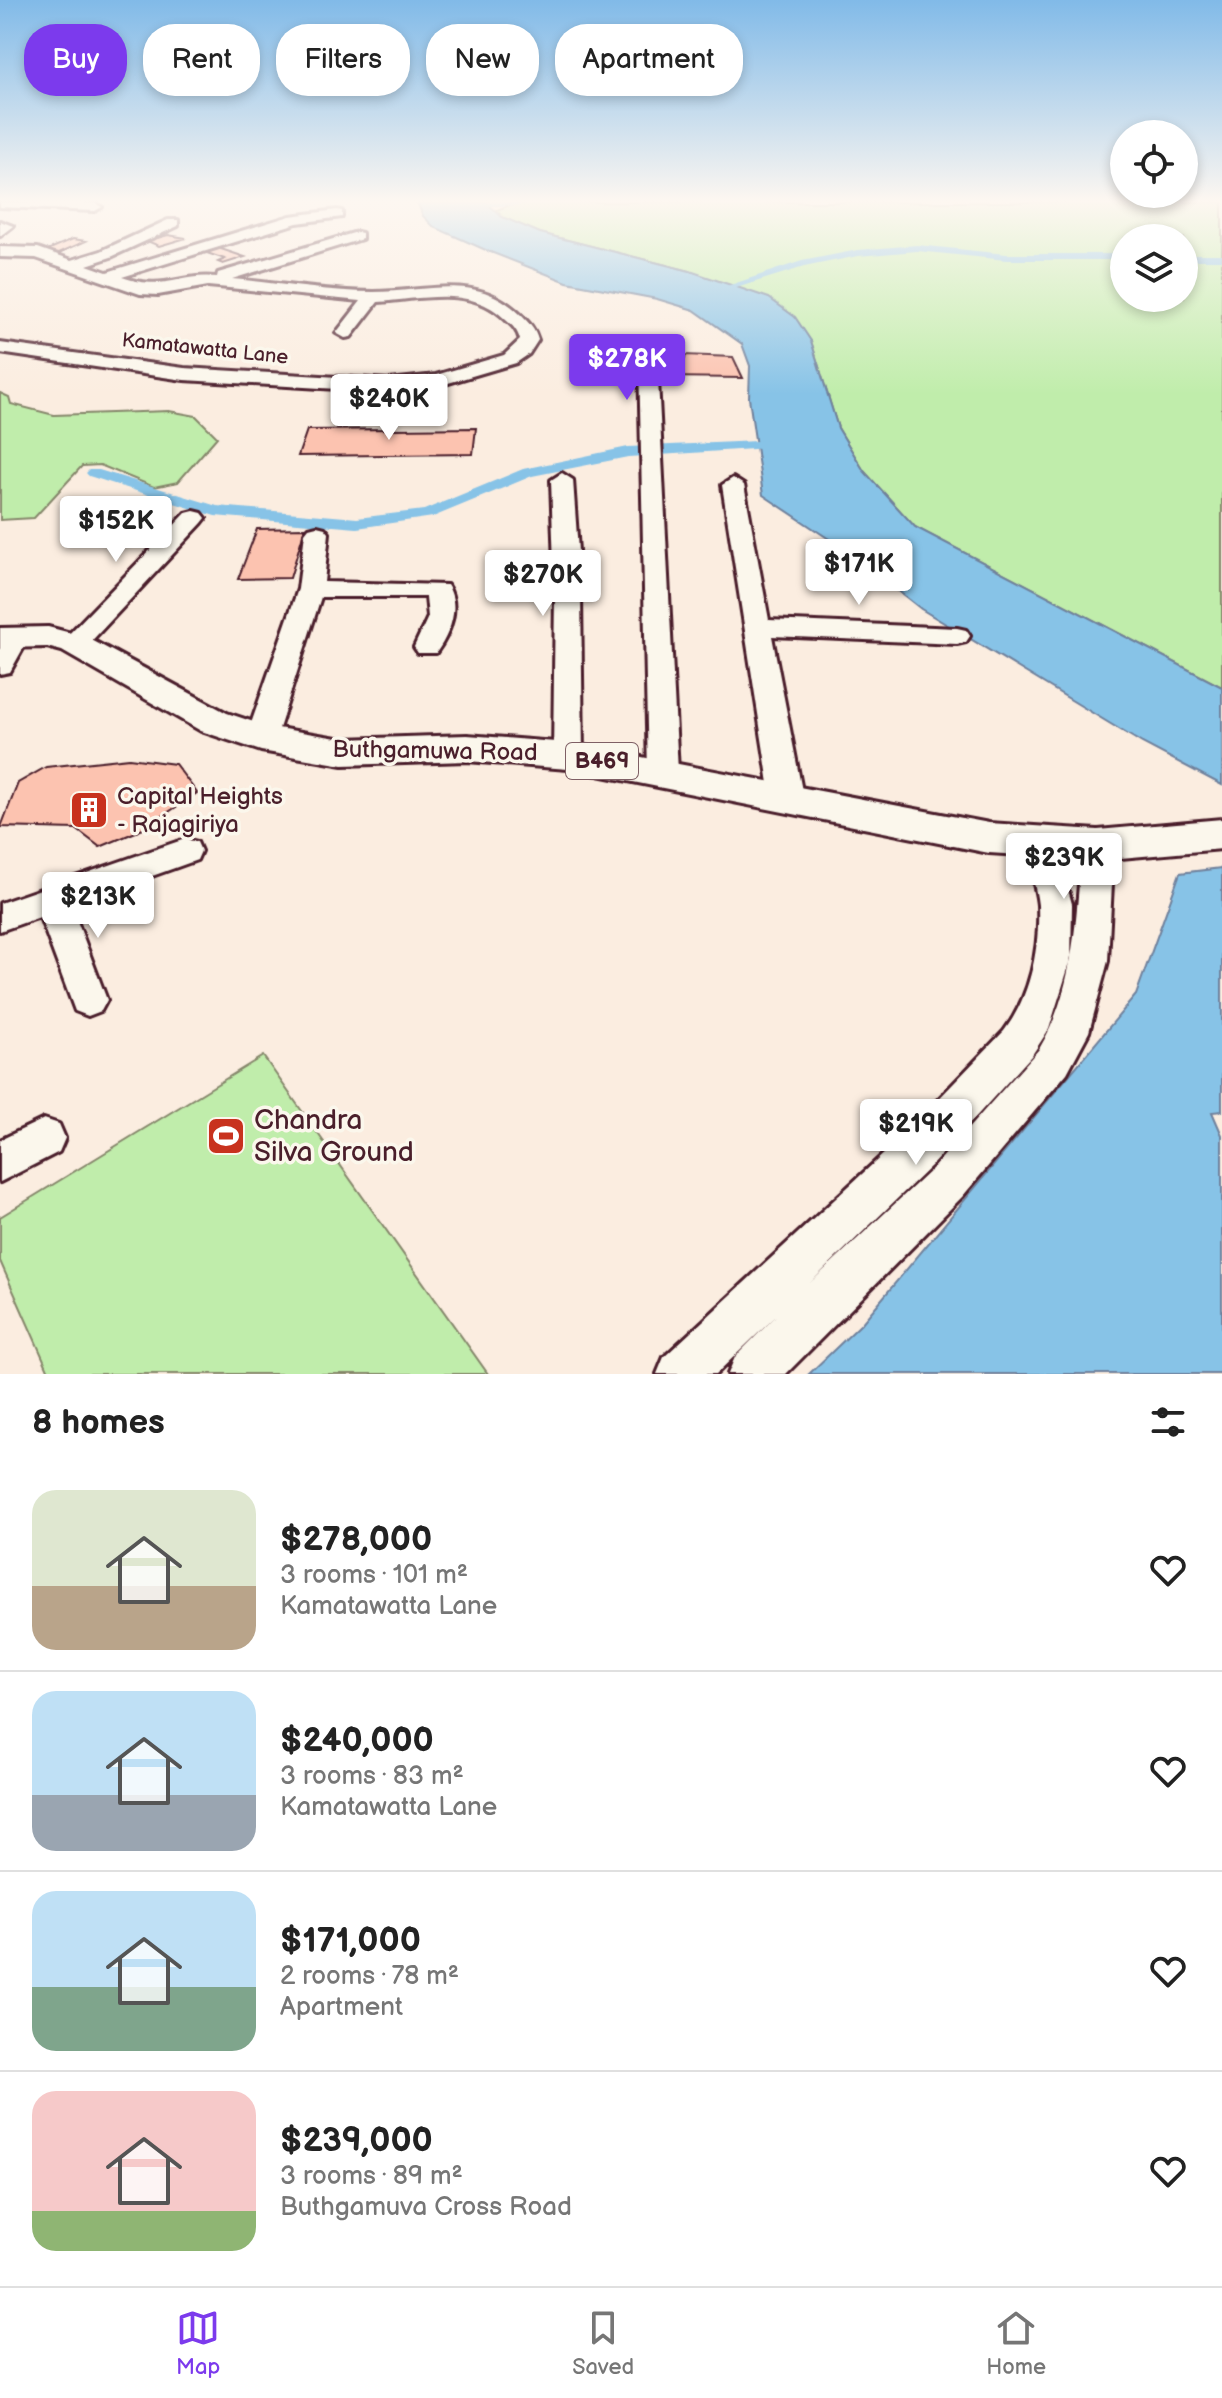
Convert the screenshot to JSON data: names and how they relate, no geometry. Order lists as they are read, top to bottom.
{
  "streets": {
    "main road": ["Buthgamuwa Road", "B469"],
    "street": ["Kamatawatta Lane"]
  },
  "places": {
    "building": ["Capital Heights - Rajagiriya"],
    "sports": ["Chandra Silva Ground"]
  },
  "page": {
    "chip": [
      "Buy",
      "Rent",
      "Filters",
      "New",
      "Apartment"
    ],
    "price": [
      "$278K",
      "$240K",
      "$152K",
      "$171K",
      "$270K",
      "$239K",
      "$213K",
      "$219K"
    ],
    "heading": "8 homes",
    "list": [
      {
        "name": "$278,000",
        "note": "3 rooms · 101 m² · Kamatawatta Lane"
      },
      {
        "name": "$240,000",
        "note": "3 rooms · 83 m² · Kamatawatta Lane"
      },
      {
        "name": "$171,000",
        "note": "2 rooms · 78 m² · Apartment"
      },
      {
        "name": "$239,000",
        "note": "3 rooms · 89 m² · Buthgamuva Cross Road"
      }
    ],
    "tabs": ["Map", "Saved", "Home"]
  }
}
